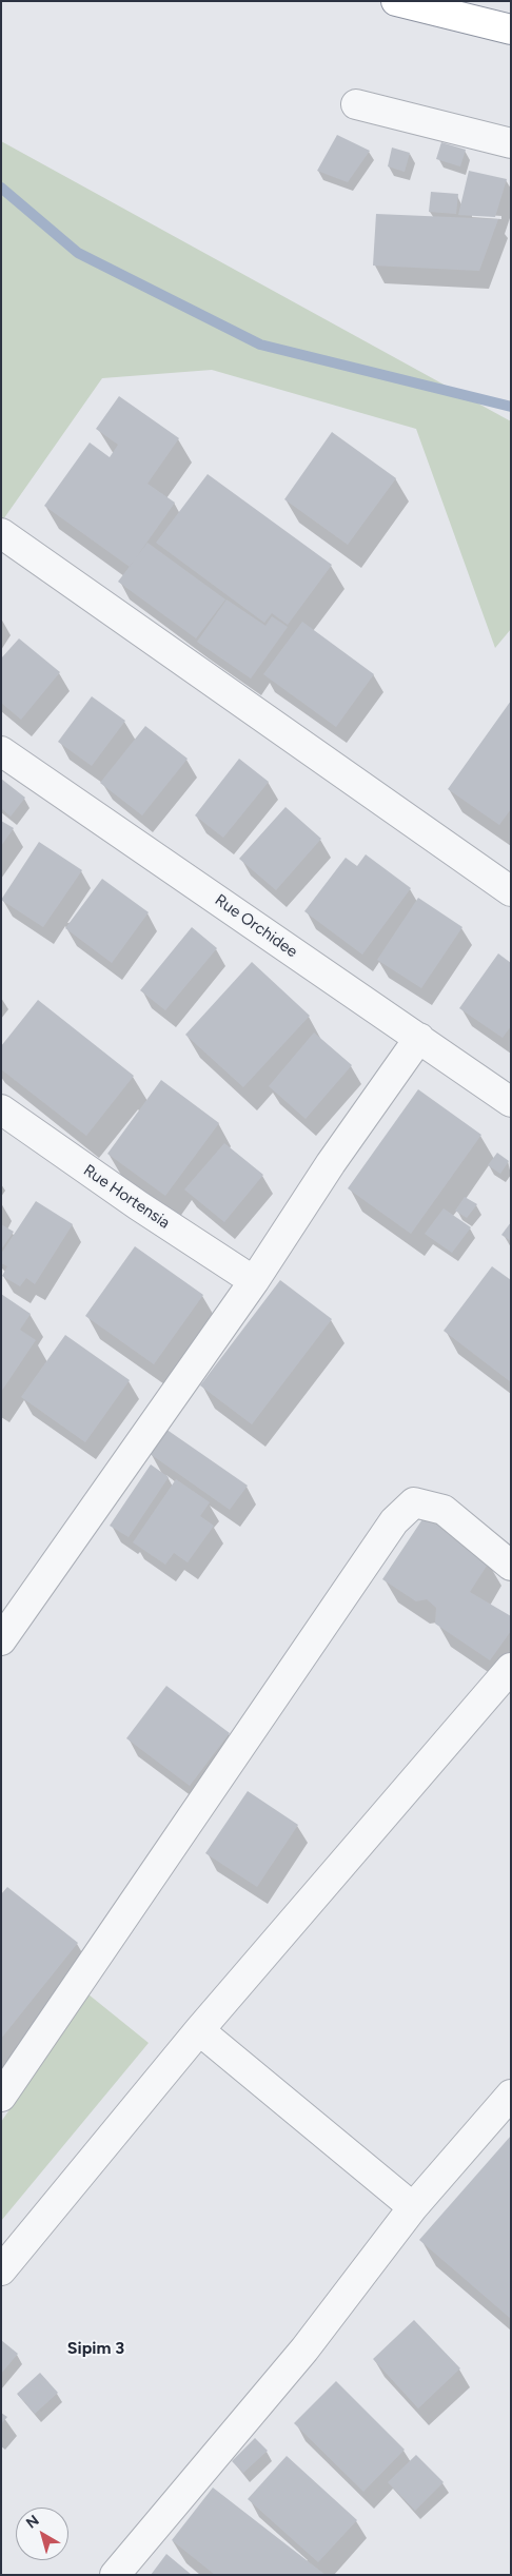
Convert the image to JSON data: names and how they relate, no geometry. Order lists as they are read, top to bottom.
{
  "streets": {
    "street": ["Rue Orchidee", "Rue Hortensia"]
  },
  "districts": ["Sipim 3"],
  "north": "top left"
}
